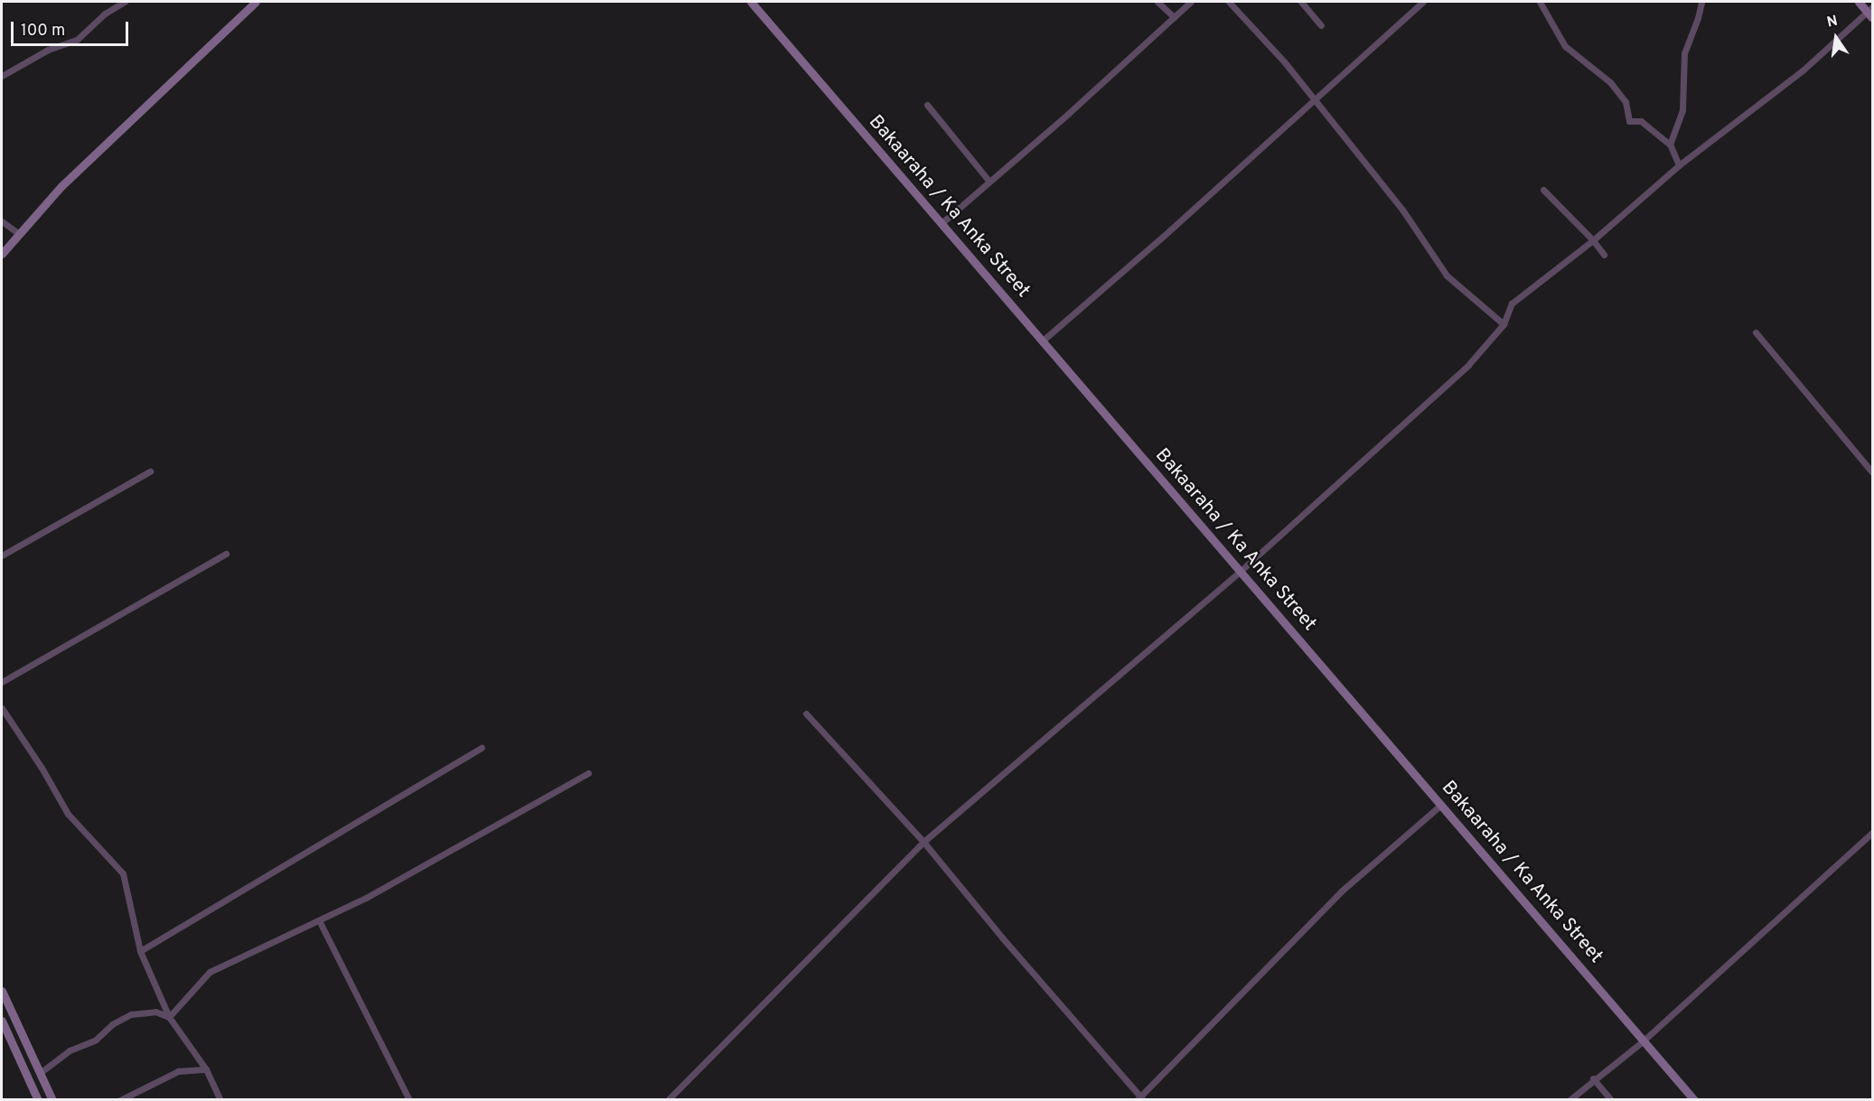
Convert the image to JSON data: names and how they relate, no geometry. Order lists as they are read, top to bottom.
{
  "streets": {
    "street": ["Bakaaraha / Ka Anka Street"]
  },
  "scale_bar": "100 m",
  "north": "top"
}
